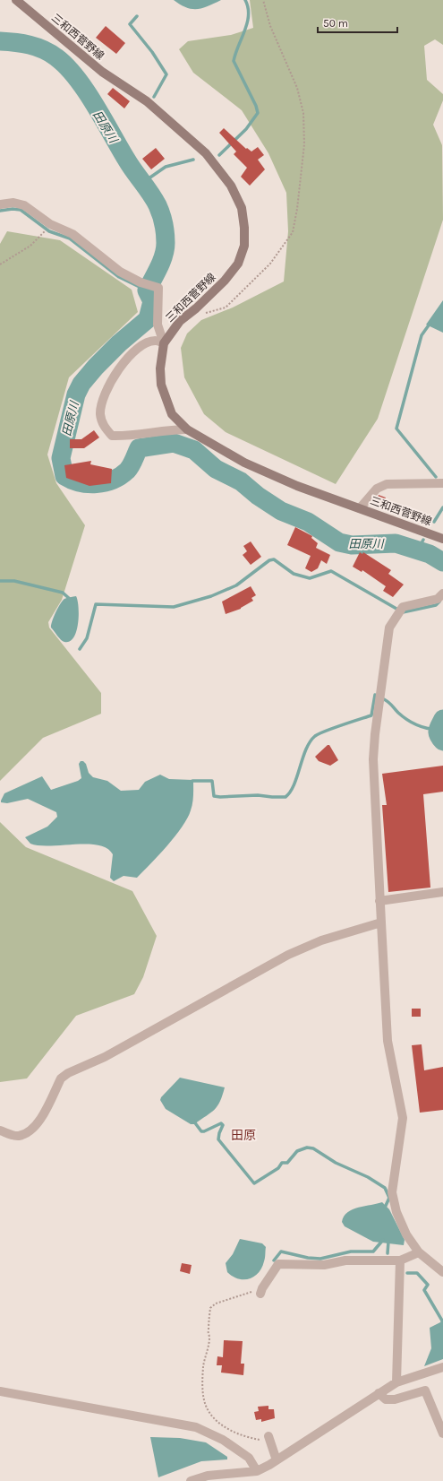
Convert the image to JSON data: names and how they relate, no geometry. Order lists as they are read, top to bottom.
{
  "streets": {
    "main road": ["三和西菅野線"]
  },
  "districts": ["田原"],
  "water": ["田原川"],
  "scale_bar": "50 m"
}
